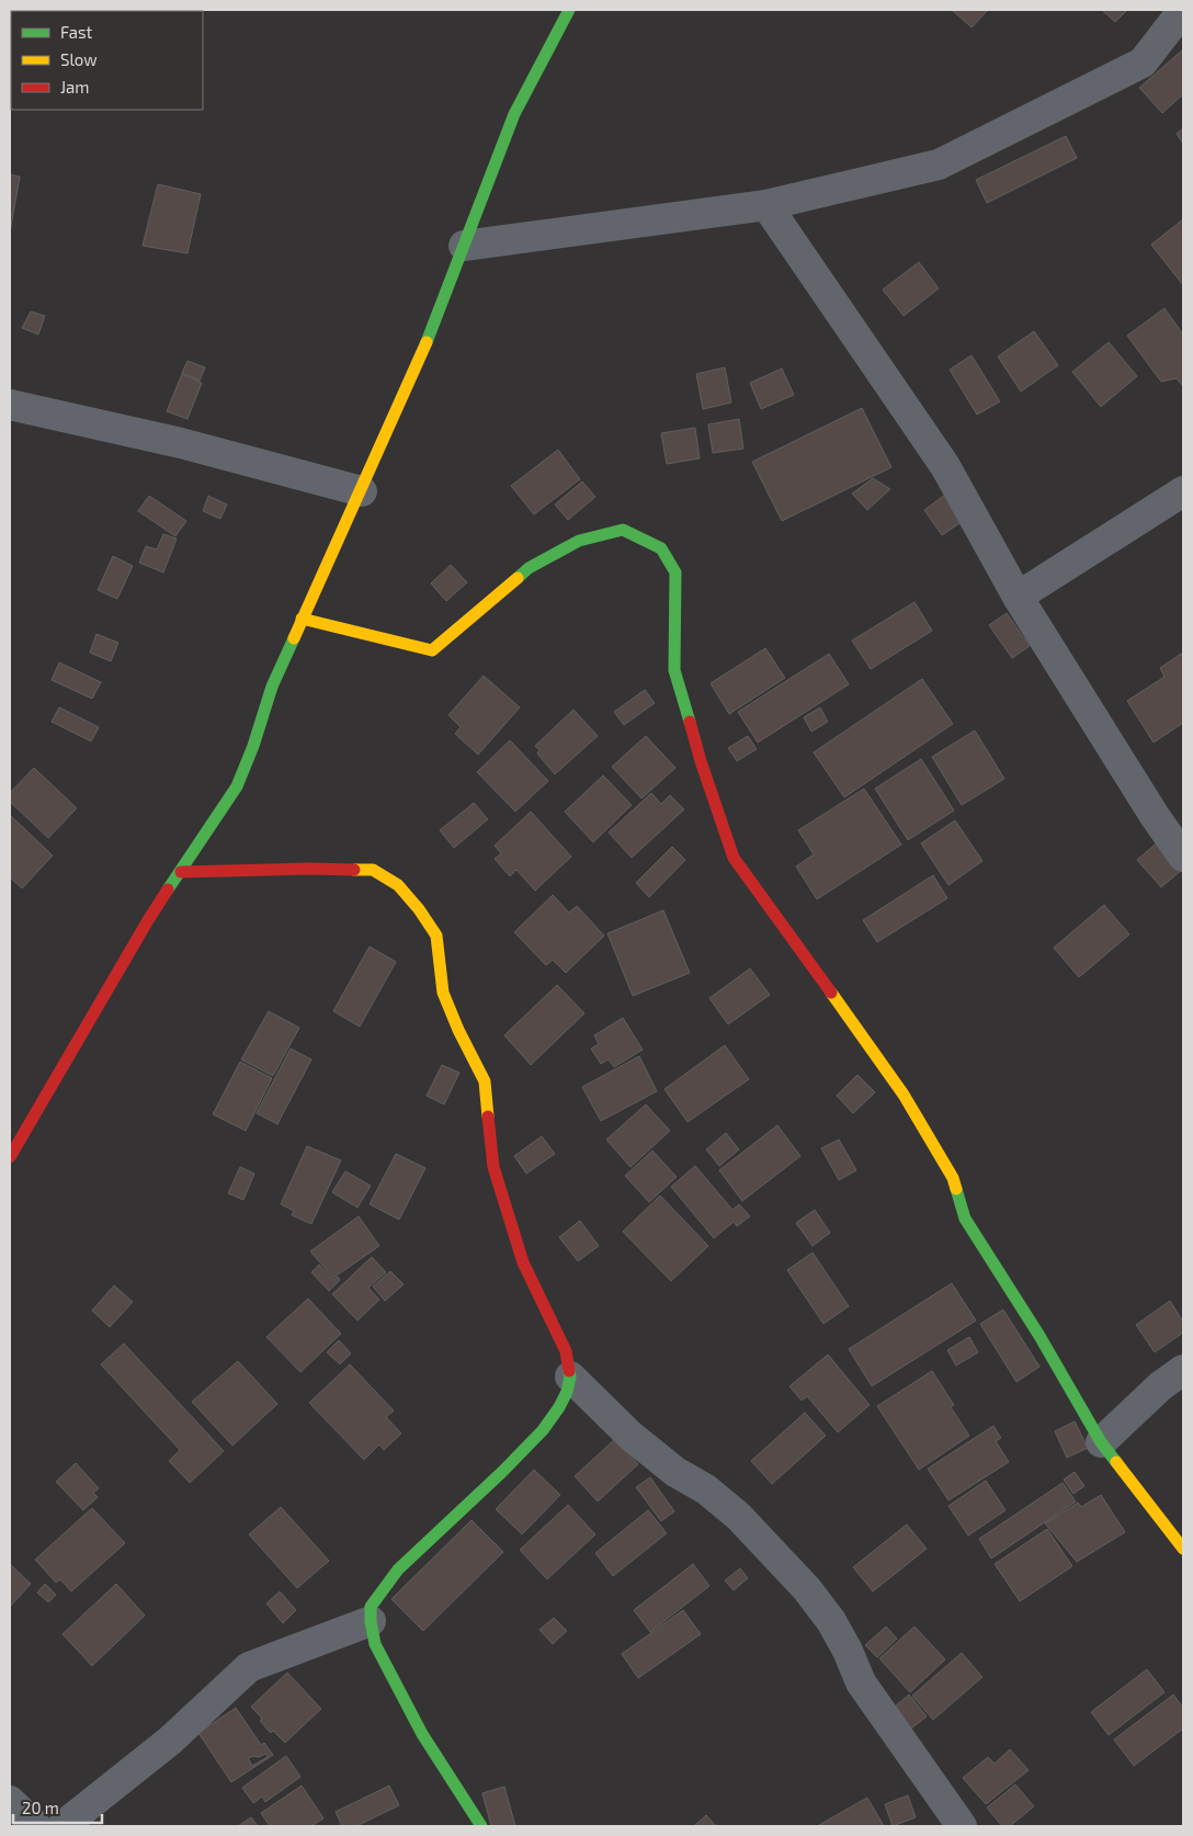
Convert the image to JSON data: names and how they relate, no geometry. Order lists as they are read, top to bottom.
{
  "legend": ["Fast", "Slow", "Jam"],
  "scale_bar": "20 m"
}
